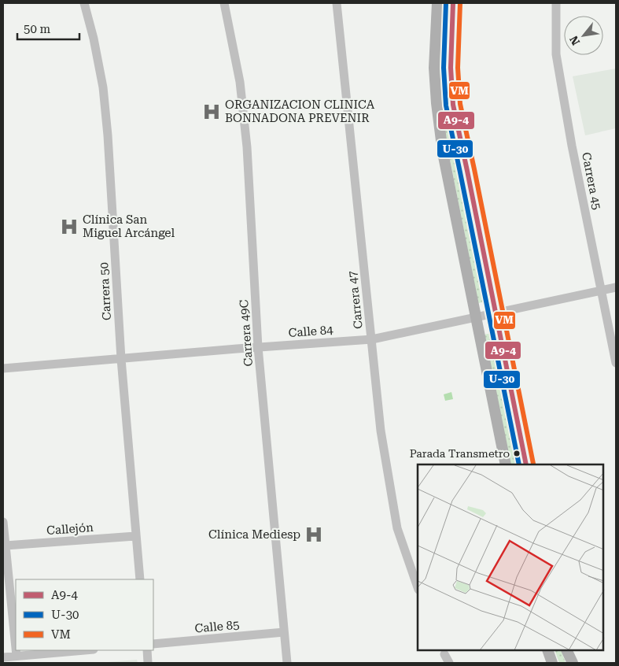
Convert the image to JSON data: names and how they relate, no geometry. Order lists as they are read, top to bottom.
{
  "streets": {
    "street": [
      "Carrera 45",
      "Carrera 50",
      "Carrera 47",
      "Calle 84",
      "Carrera 49C",
      "Callejón",
      "Calle 85"
    ]
  },
  "crossings": [
    ["Carrera 45", "Calle 84"],
    ["Carrera 50", "Calle 84"],
    ["Carrera 50", "Callejón"],
    ["Carrera 47", "Calle 84"],
    ["Calle 84", "Carrera 49C"],
    ["Carrera 49C", "Calle 85"]
  ],
  "places": {
    "hospital": ["ORGANIZACION CLINICA BONNADONA PREVENIR", "Clínica San Miguel Arcángel", "Clínica Mediesp"],
    "other": ["Parada Transmetro"]
  },
  "lines": ["transit line A9-4", "transit line U-30", "transit line VM"],
  "legend": ["A9-4", "U-30", "VM"],
  "scale_bar": "50 m",
  "north": "bottom left"
}
